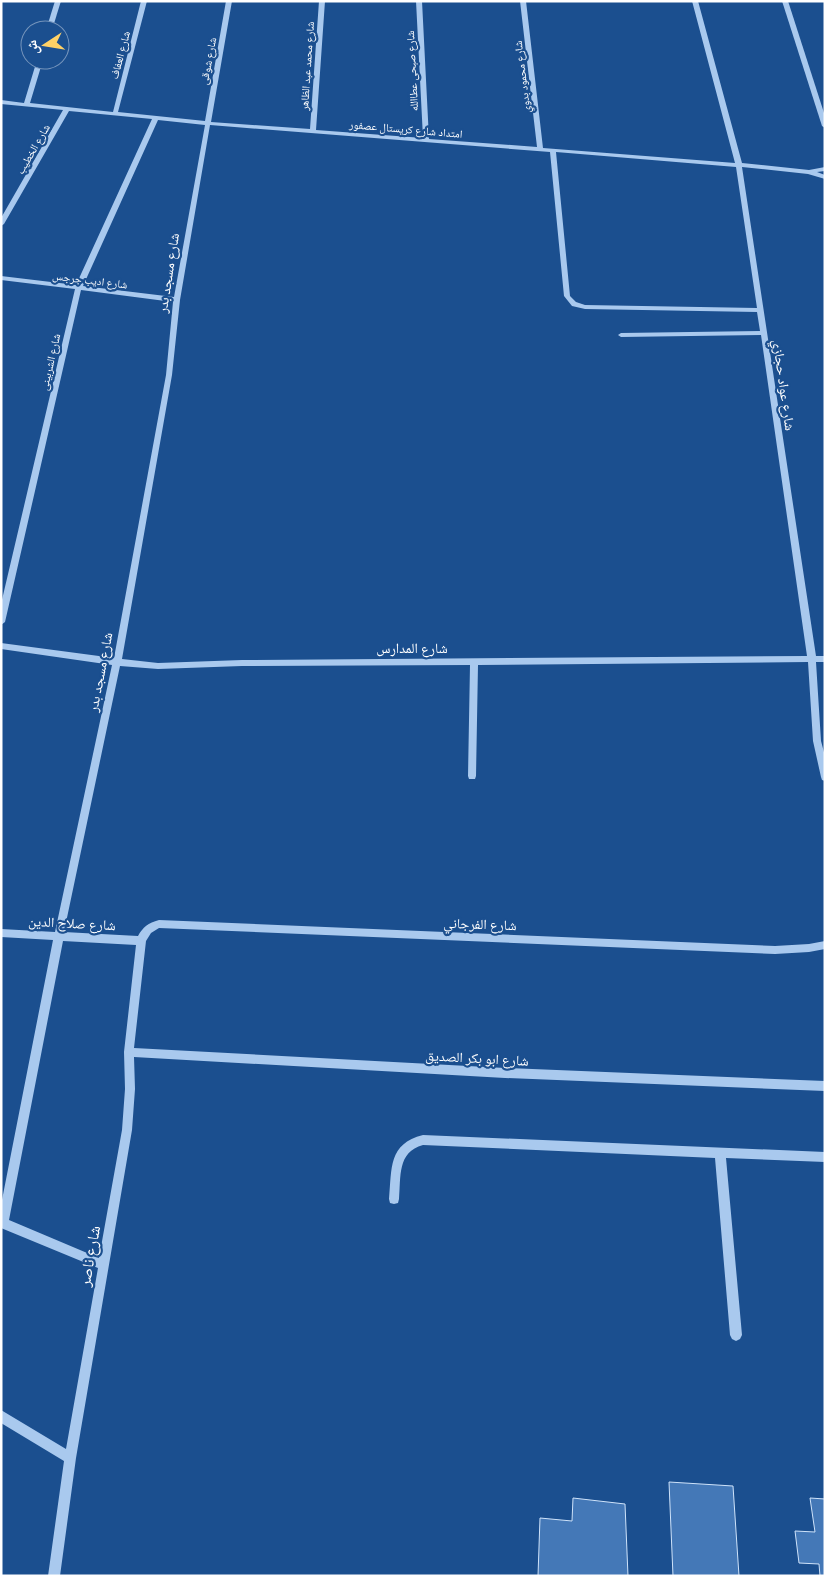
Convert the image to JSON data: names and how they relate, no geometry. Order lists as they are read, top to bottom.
{
  "streets": {
    "street": [
      "شارع العفاف",
      "شارع شوقى",
      "شارع محمد عبد الظاهر",
      "شارع صبحى عطاالله",
      "شارع محمود بدوي",
      "امتداد شارع كريستال عصفور",
      "شارع الخطيب",
      "شارع مسجد بدر",
      "شارع اديب جرجس",
      "شارع الشربينى",
      "شارع عواد حجازي",
      "شارع المدارس",
      "شارع صلاح الدين",
      "شارع الفرجاني",
      "شارع ابو بكر الصديق",
      "شارع ناصر"
    ]
  },
  "crossings": [
    ["شارع العفاف", "امتداد شارع كريستال عصفور"],
    ["شارع شوقى", "امتداد شارع كريستال عصفور"],
    ["شارع شوقى", "شارع مسجد بدر"],
    ["شارع محمد عبد الظاهر", "امتداد شارع كريستال عصفور"],
    ["شارع صبحى عطاالله", "امتداد شارع كريستال عصفور"],
    ["شارع محمود بدوي", "امتداد شارع كريستال عصفور"],
    ["امتداد شارع كريستال عصفور", "شارع الخطيب"],
    ["امتداد شارع كريستال عصفور", "شارع مسجد بدر"],
    ["امتداد شارع كريستال عصفور", "شارع الشربينى"],
    ["امتداد شارع كريستال عصفور", "شارع عواد حجازي"],
    ["شارع مسجد بدر", "شارع اديب جرجس"],
    ["شارع مسجد بدر", "شارع المدارس"],
    ["شارع مسجد بدر", "شارع صلاح الدين"],
    ["شارع اديب جرجس", "شارع الشربينى"],
    ["شارع عواد حجازي", "شارع المدارس"],
    ["شارع صلاح الدين", "شارع الفرجاني"],
    ["شارع صلاح الدين", "شارع ناصر"],
    ["شارع الفرجاني", "شارع ناصر"],
    ["شارع ابو بكر الصديق", "شارع ناصر"]
  ],
  "north": "left"
}
